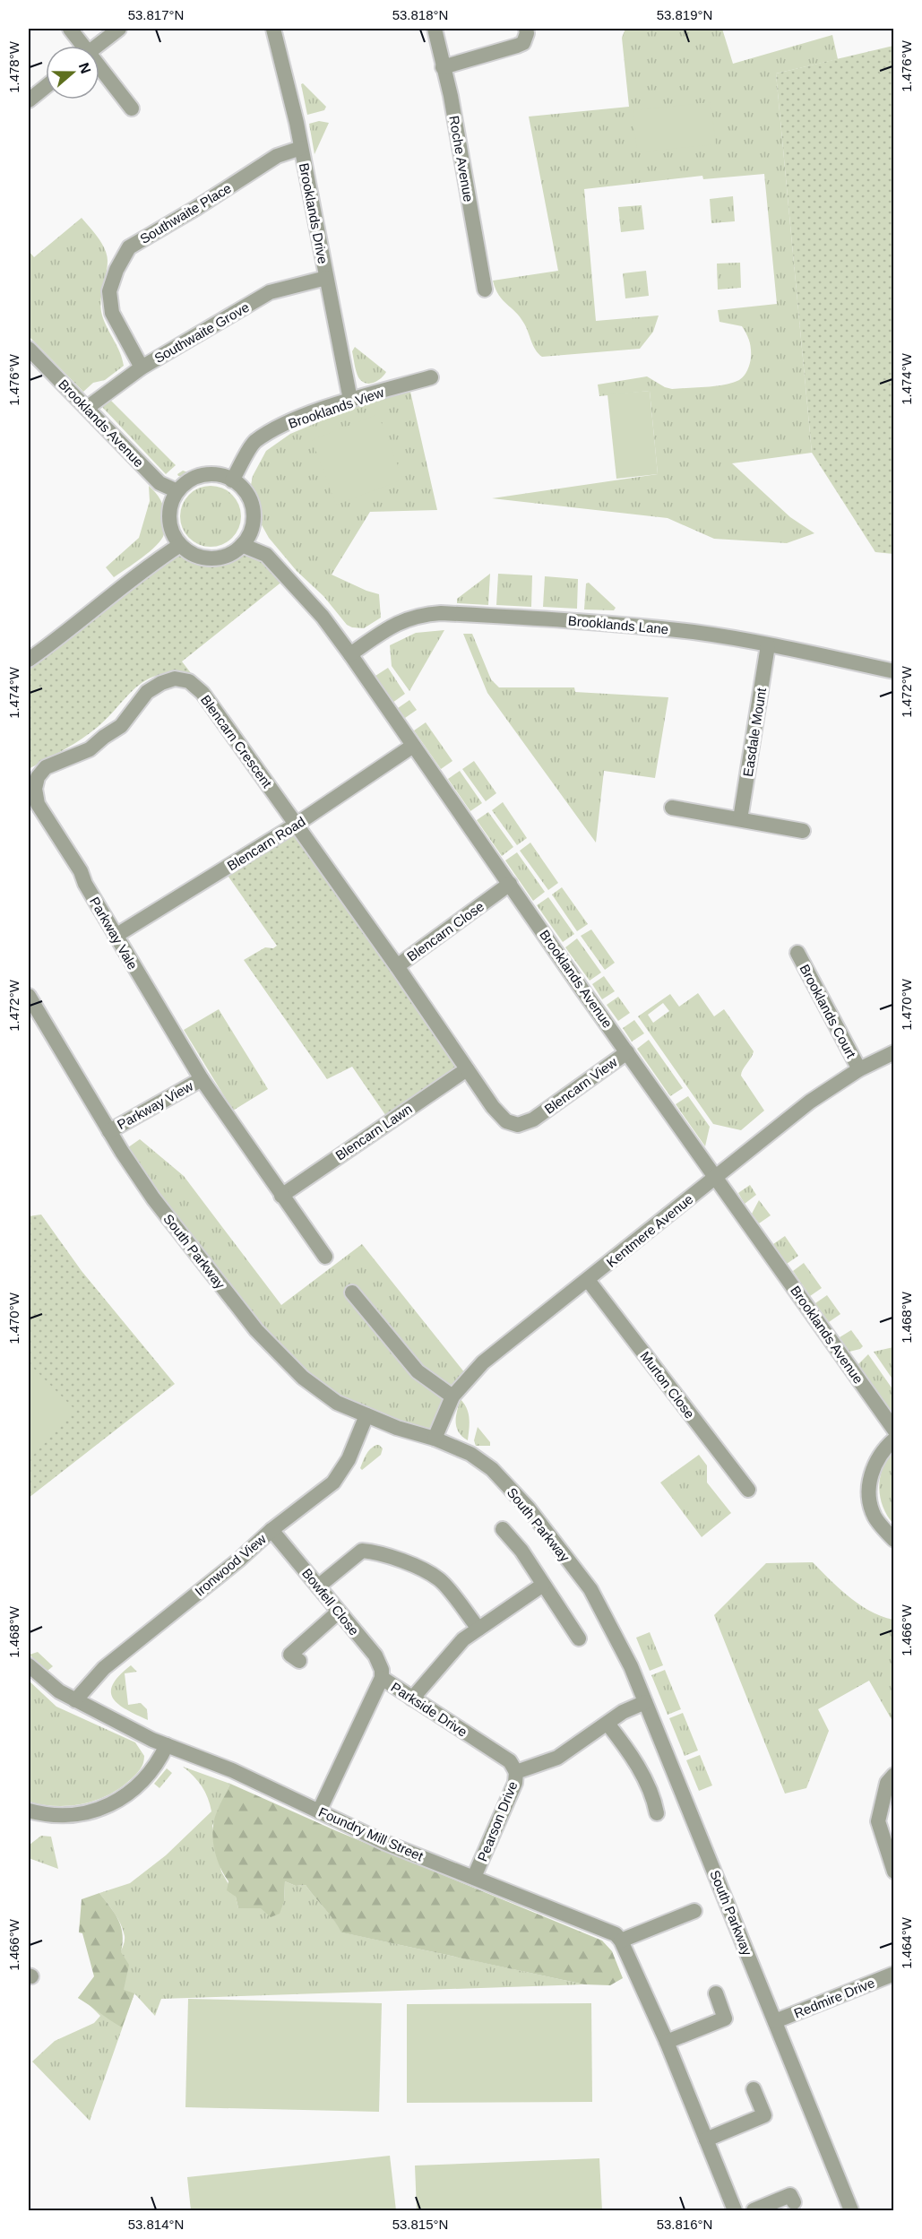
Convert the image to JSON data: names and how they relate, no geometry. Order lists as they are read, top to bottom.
{
  "streets": {
    "street": [
      "Roche Avenue",
      "Southwaite Place",
      "Brooklands Drive",
      "Southwaite Grove",
      "Brooklands View",
      "Brooklands Avenue",
      "Brooklands Lane",
      "Easdale Mount",
      "Blencarn Crescent",
      "Blencarn Road",
      "Blencarn Close",
      "Parkway Vale",
      "Brooklands Court",
      "Blencarn View",
      "Parkway View",
      "Blencarn Lawn",
      "Kentmere Avenue",
      "South Parkway",
      "Murton Close",
      "Ironwood View",
      "Bowfell Close",
      "Parkside Drive",
      "Pearson Drive",
      "Foundry Mill Street",
      "Redmire Drive"
    ]
  },
  "crossings": [
    ["Southwaite Place", "Brooklands Drive"],
    ["Southwaite Place", "Southwaite Grove"],
    ["Brooklands Drive", "Southwaite Grove"],
    ["Brooklands Drive", "Brooklands View"],
    ["Southwaite Grove", "Brooklands Avenue"],
    ["Brooklands View", "Brooklands Avenue"],
    ["Brooklands Avenue", "Brooklands Lane"],
    ["Brooklands Avenue", "Blencarn Road"],
    ["Brooklands Avenue", "Blencarn Close"],
    ["Brooklands Avenue", "Blencarn View"],
    ["Brooklands Avenue", "Kentmere Avenue"],
    ["Brooklands Lane", "Easdale Mount"],
    ["Blencarn Crescent", "Blencarn Road"],
    ["Blencarn Crescent", "Blencarn Close"],
    ["Blencarn Crescent", "Parkway Vale"],
    ["Blencarn Road", "Parkway Vale"],
    ["Blencarn Close", "Blencarn View"],
    ["Blencarn Close", "Blencarn Lawn"],
    ["Parkway Vale", "Parkway View"],
    ["Brooklands Court", "Kentmere Avenue"],
    ["Parkway View", "South Parkway"],
    ["Kentmere Avenue", "South Parkway"],
    ["Kentmere Avenue", "Murton Close"],
    ["South Parkway", "Ironwood View"],
    ["South Parkway", "Pearson Drive"],
    ["South Parkway", "Redmire Drive"],
    ["Ironwood View", "Bowfell Close"],
    ["Ironwood View", "Foundry Mill Street"],
    ["Bowfell Close", "Parkside Drive"],
    ["Parkside Drive", "Pearson Drive"],
    ["Parkside Drive", "Foundry Mill Street"],
    ["Pearson Drive", "Foundry Mill Street"]
  ],
  "north": "right",
  "coordinates": [
    "53.817°N",
    "53.818°N",
    "53.819°N",
    "1.476°W",
    "1.478°W",
    "1.474°W",
    "1.472°W",
    "1.470°W",
    "1.468°W",
    "1.466°W",
    "1.464°W",
    "53.814°N",
    "53.815°N",
    "53.816°N"
  ]
}
